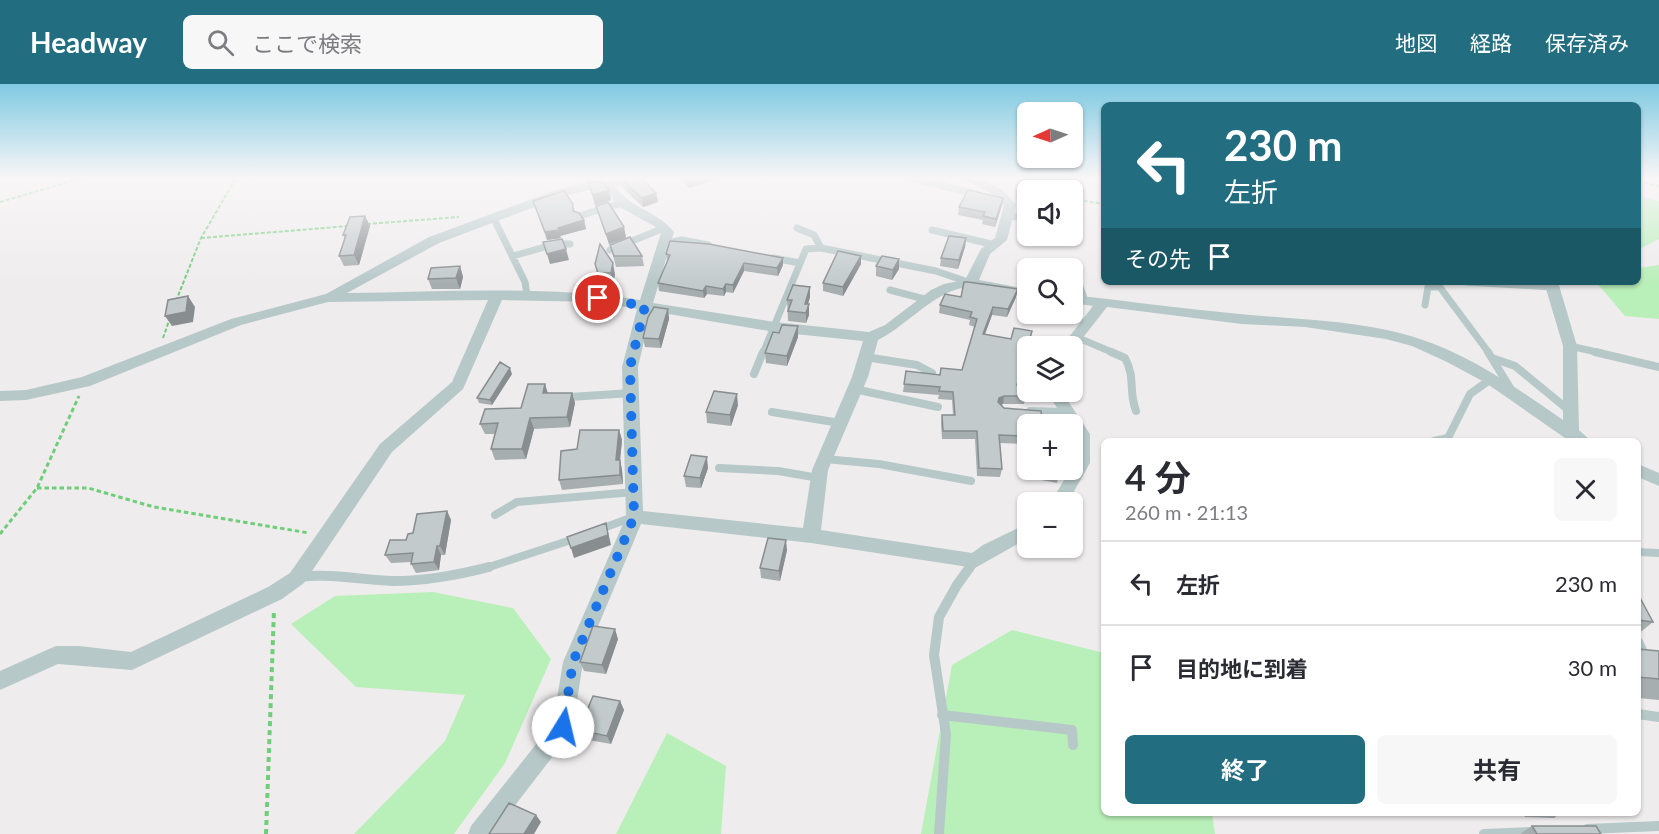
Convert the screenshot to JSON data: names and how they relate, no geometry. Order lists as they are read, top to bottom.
{
  "north": "left",
  "page": {
    "header": "Headway",
    "search": "ここで検索",
    "nav": ["地図", "経路", "保存済み"],
    "map_buttons": ["+", "−"],
    "turn": ["230 m", "左折"],
    "then": "その先",
    "heading": ["4 分", "260 m · 21:13"],
    "list": [
      {
        "name": "左折",
        "value": "230 m"
      },
      {
        "name": "目的地に到着",
        "value": "30 m"
      }
    ],
    "buttons": ["終了", "共有"]
  }
}
